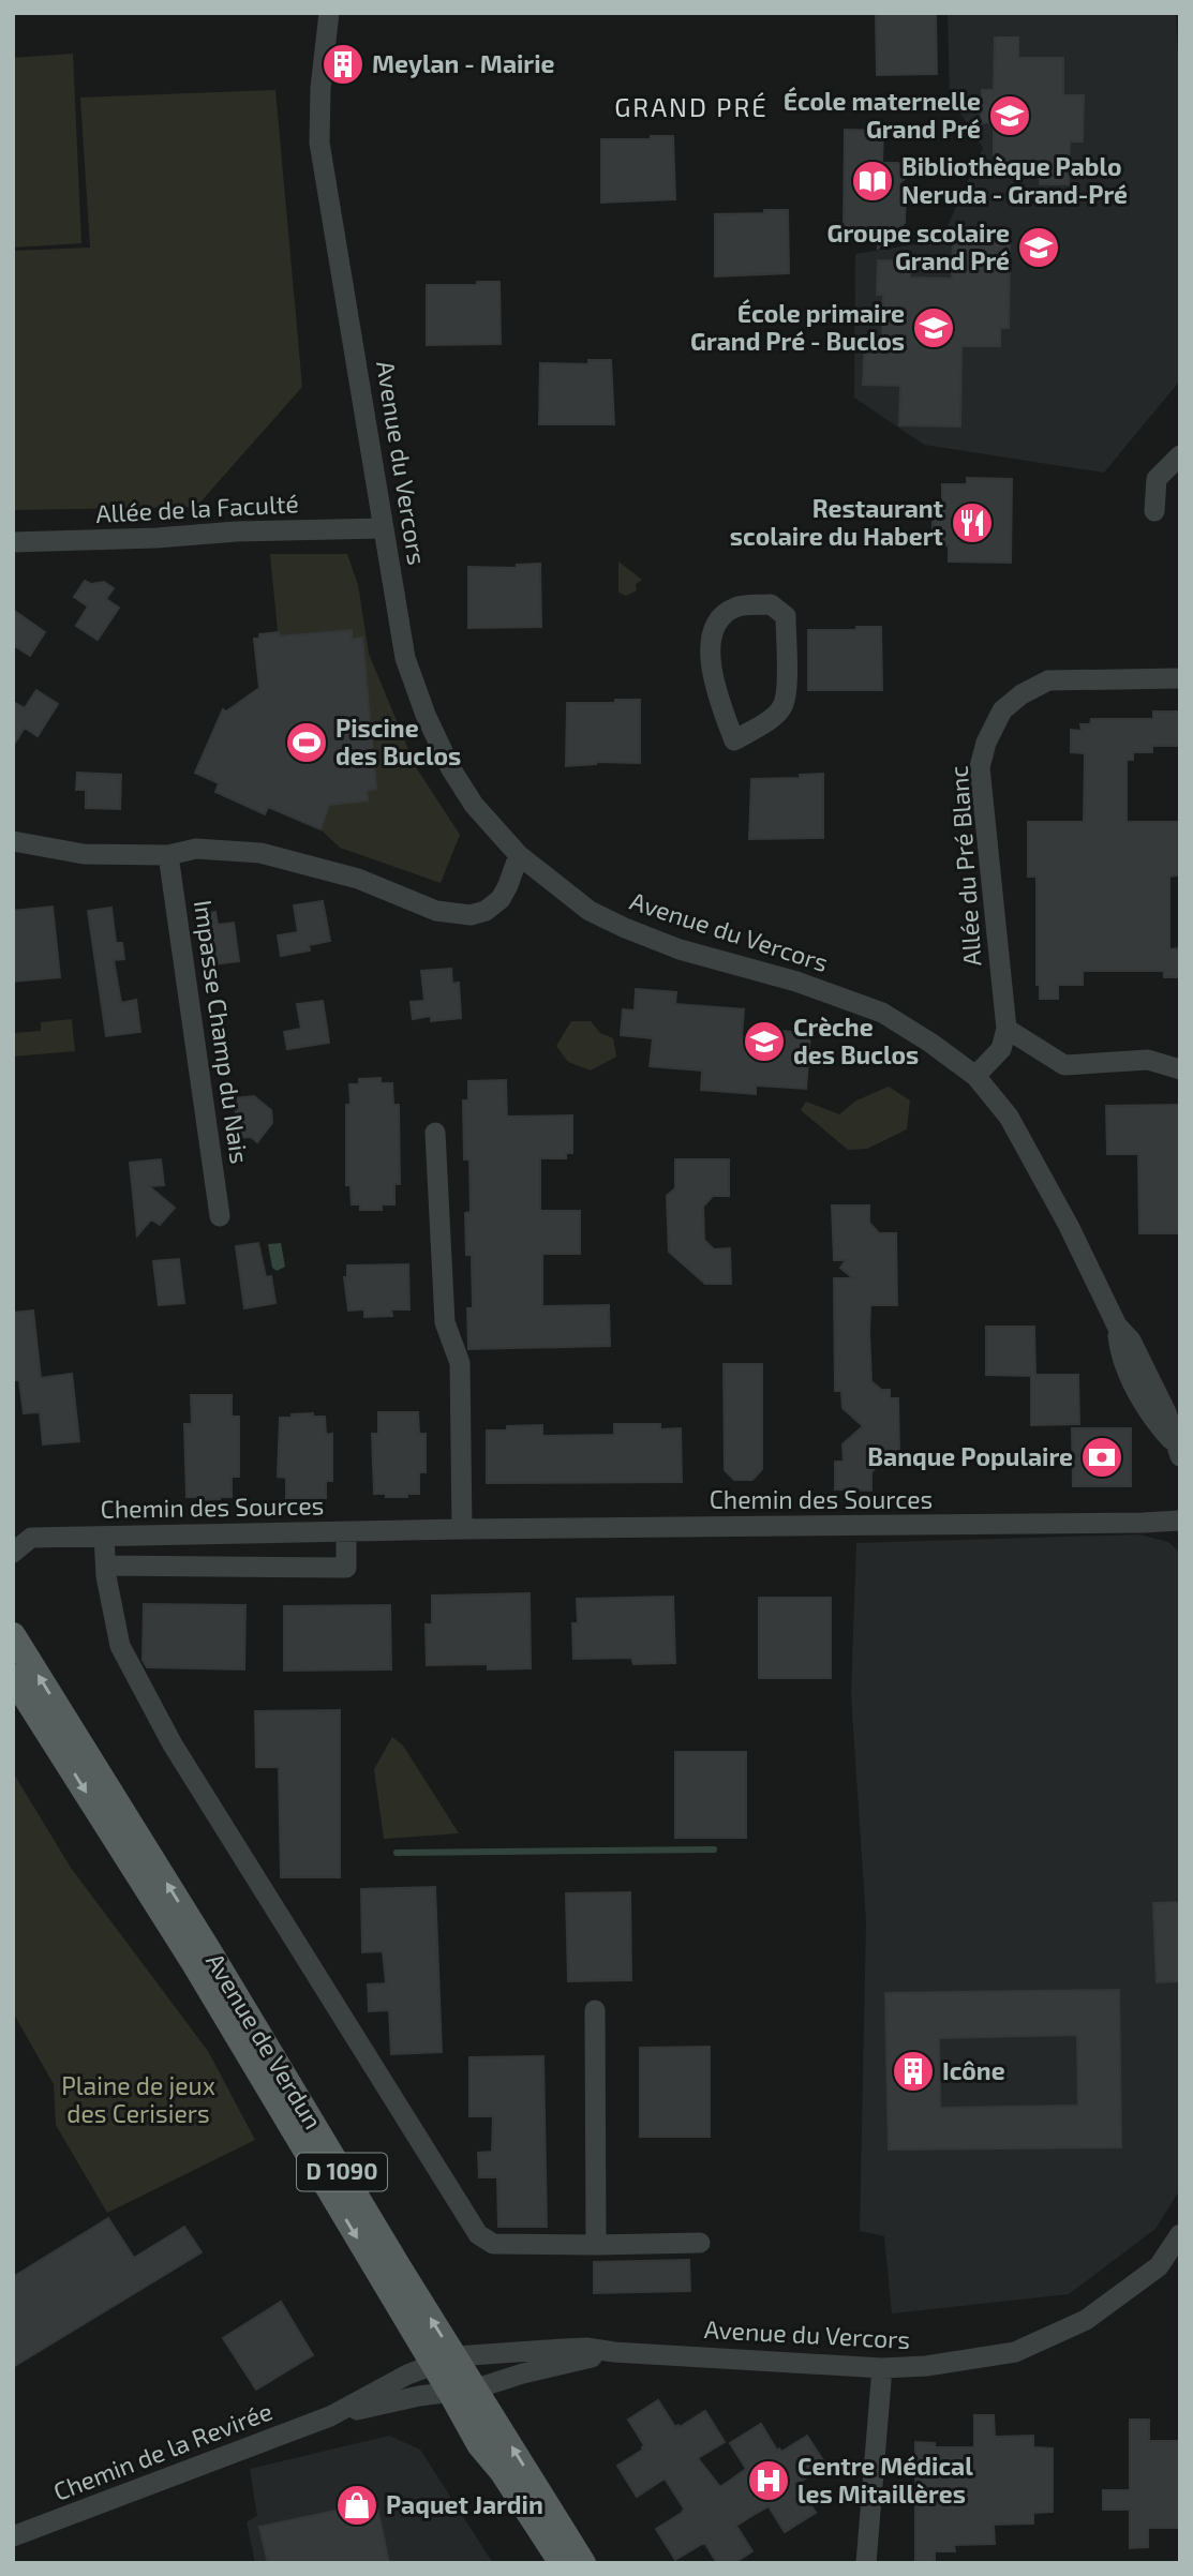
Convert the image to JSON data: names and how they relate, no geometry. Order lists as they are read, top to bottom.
{
  "streets": {
    "main road": ["Avenue de Verdun", "D 1090"],
    "street": [
      "Avenue du Vercors",
      "Allée de la Faculté",
      "Allée du Pré Blanc",
      "Impasse Champ du Nais",
      "Chemin des Sources",
      "Chemin de la Revirée"
    ]
  },
  "crossings": [
    ["Avenue du Vercors", "Allée de la Faculté"],
    ["Avenue du Vercors", "Avenue de Verdun"],
    ["Avenue du Vercors", "Chemin de la Revirée"],
    ["Avenue de Verdun", "Chemin de la Revirée"]
  ],
  "districts": ["GRAND PRÉ"],
  "parks": ["Plaine de jeux des Cerisiers"],
  "places": {
    "building": ["Meylan - Mairie", "Icône"],
    "school or university": [
      "École maternelle Grand Pré",
      "Groupe scolaire Grand Pré",
      "École primaire Grand Pré - Buclos",
      "Crèche des Buclos"
    ],
    "library": ["Bibliothèque Pablo Neruda - Grand-Pré"],
    "restaurant": ["Restaurant scolaire du Habert"],
    "sports": ["Piscine des Buclos"],
    "bank": ["Banque Populaire"],
    "hospital": ["Centre Médical les Mitaillères"],
    "shop": ["Paquet Jardin"]
  }
}
